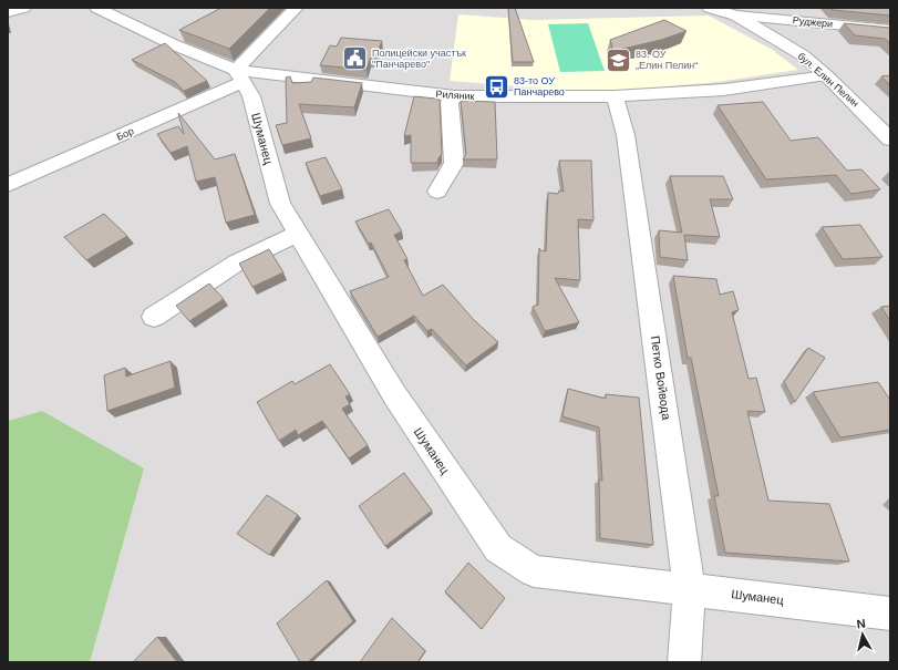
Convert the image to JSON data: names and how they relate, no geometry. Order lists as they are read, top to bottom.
{
  "streets": {
    "street": [
      "Руджери",
      "бул. Елин Пелин",
      "Риляник",
      "Бор",
      "Шуманец",
      "Петко Войвода"
    ]
  },
  "crossings": [
    ["Руджери", "бул. Елин Пелин"],
    ["бул. Елин Пелин", "Риляник"],
    ["Риляник", "Бор"],
    ["Риляник", "Шуманец"],
    ["Риляник", "Петко Войвода"],
    ["Бор", "Шуманец"],
    ["Шуманец", "Петко Войвода"]
  ],
  "places": {
    "public building": ["Полицейски участък \"Панчарево\""],
    "school or university": ["83. ОУ „Елин Пелин“"],
    "bus stop": ["83-то ОУ Панчарево"]
  },
  "north": "top"
}
